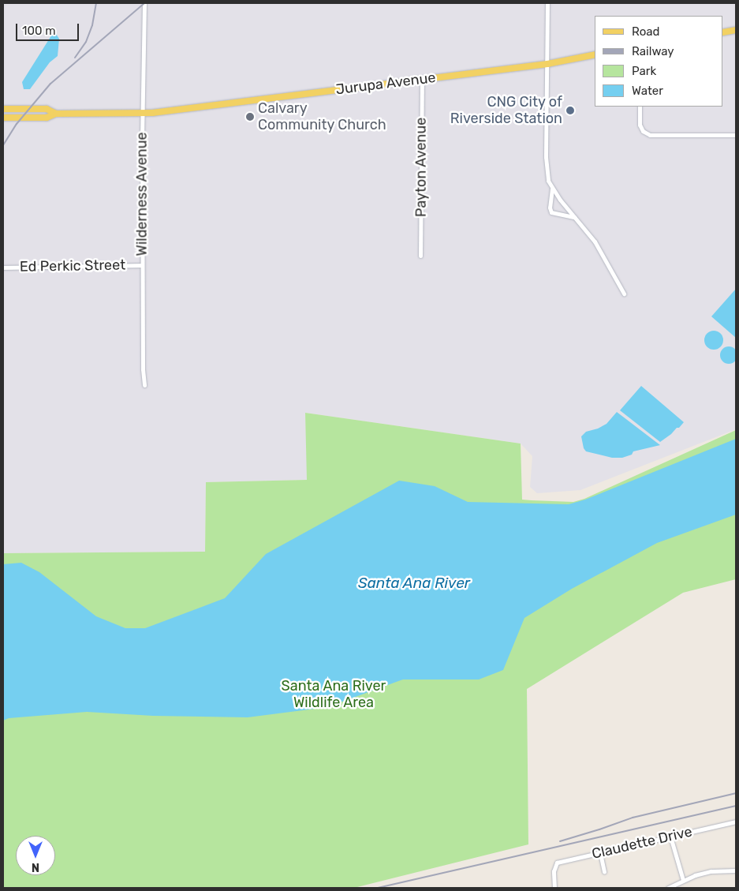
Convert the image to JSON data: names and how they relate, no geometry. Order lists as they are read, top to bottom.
{
  "streets": {
    "main road": ["Jurupa Avenue"],
    "street": [
      "Payton Avenue",
      "Wilderness Avenue",
      "Ed Perkic Street",
      "Claudette Drive"
    ]
  },
  "crossings": [
    ["Jurupa Avenue", "Payton Avenue"],
    ["Jurupa Avenue", "Wilderness Avenue"],
    ["Wilderness Avenue", "Ed Perkic Street"]
  ],
  "water": ["Santa Ana River"],
  "parks": ["Santa Ana River Wildlife Area"],
  "places": ["CNG City of Riverside Station", "Calvary Community Church"],
  "legend": [
    "Road",
    "Railway",
    "Park",
    "Water"
  ],
  "scale_bar": "100 m",
  "north": "bottom"
}
